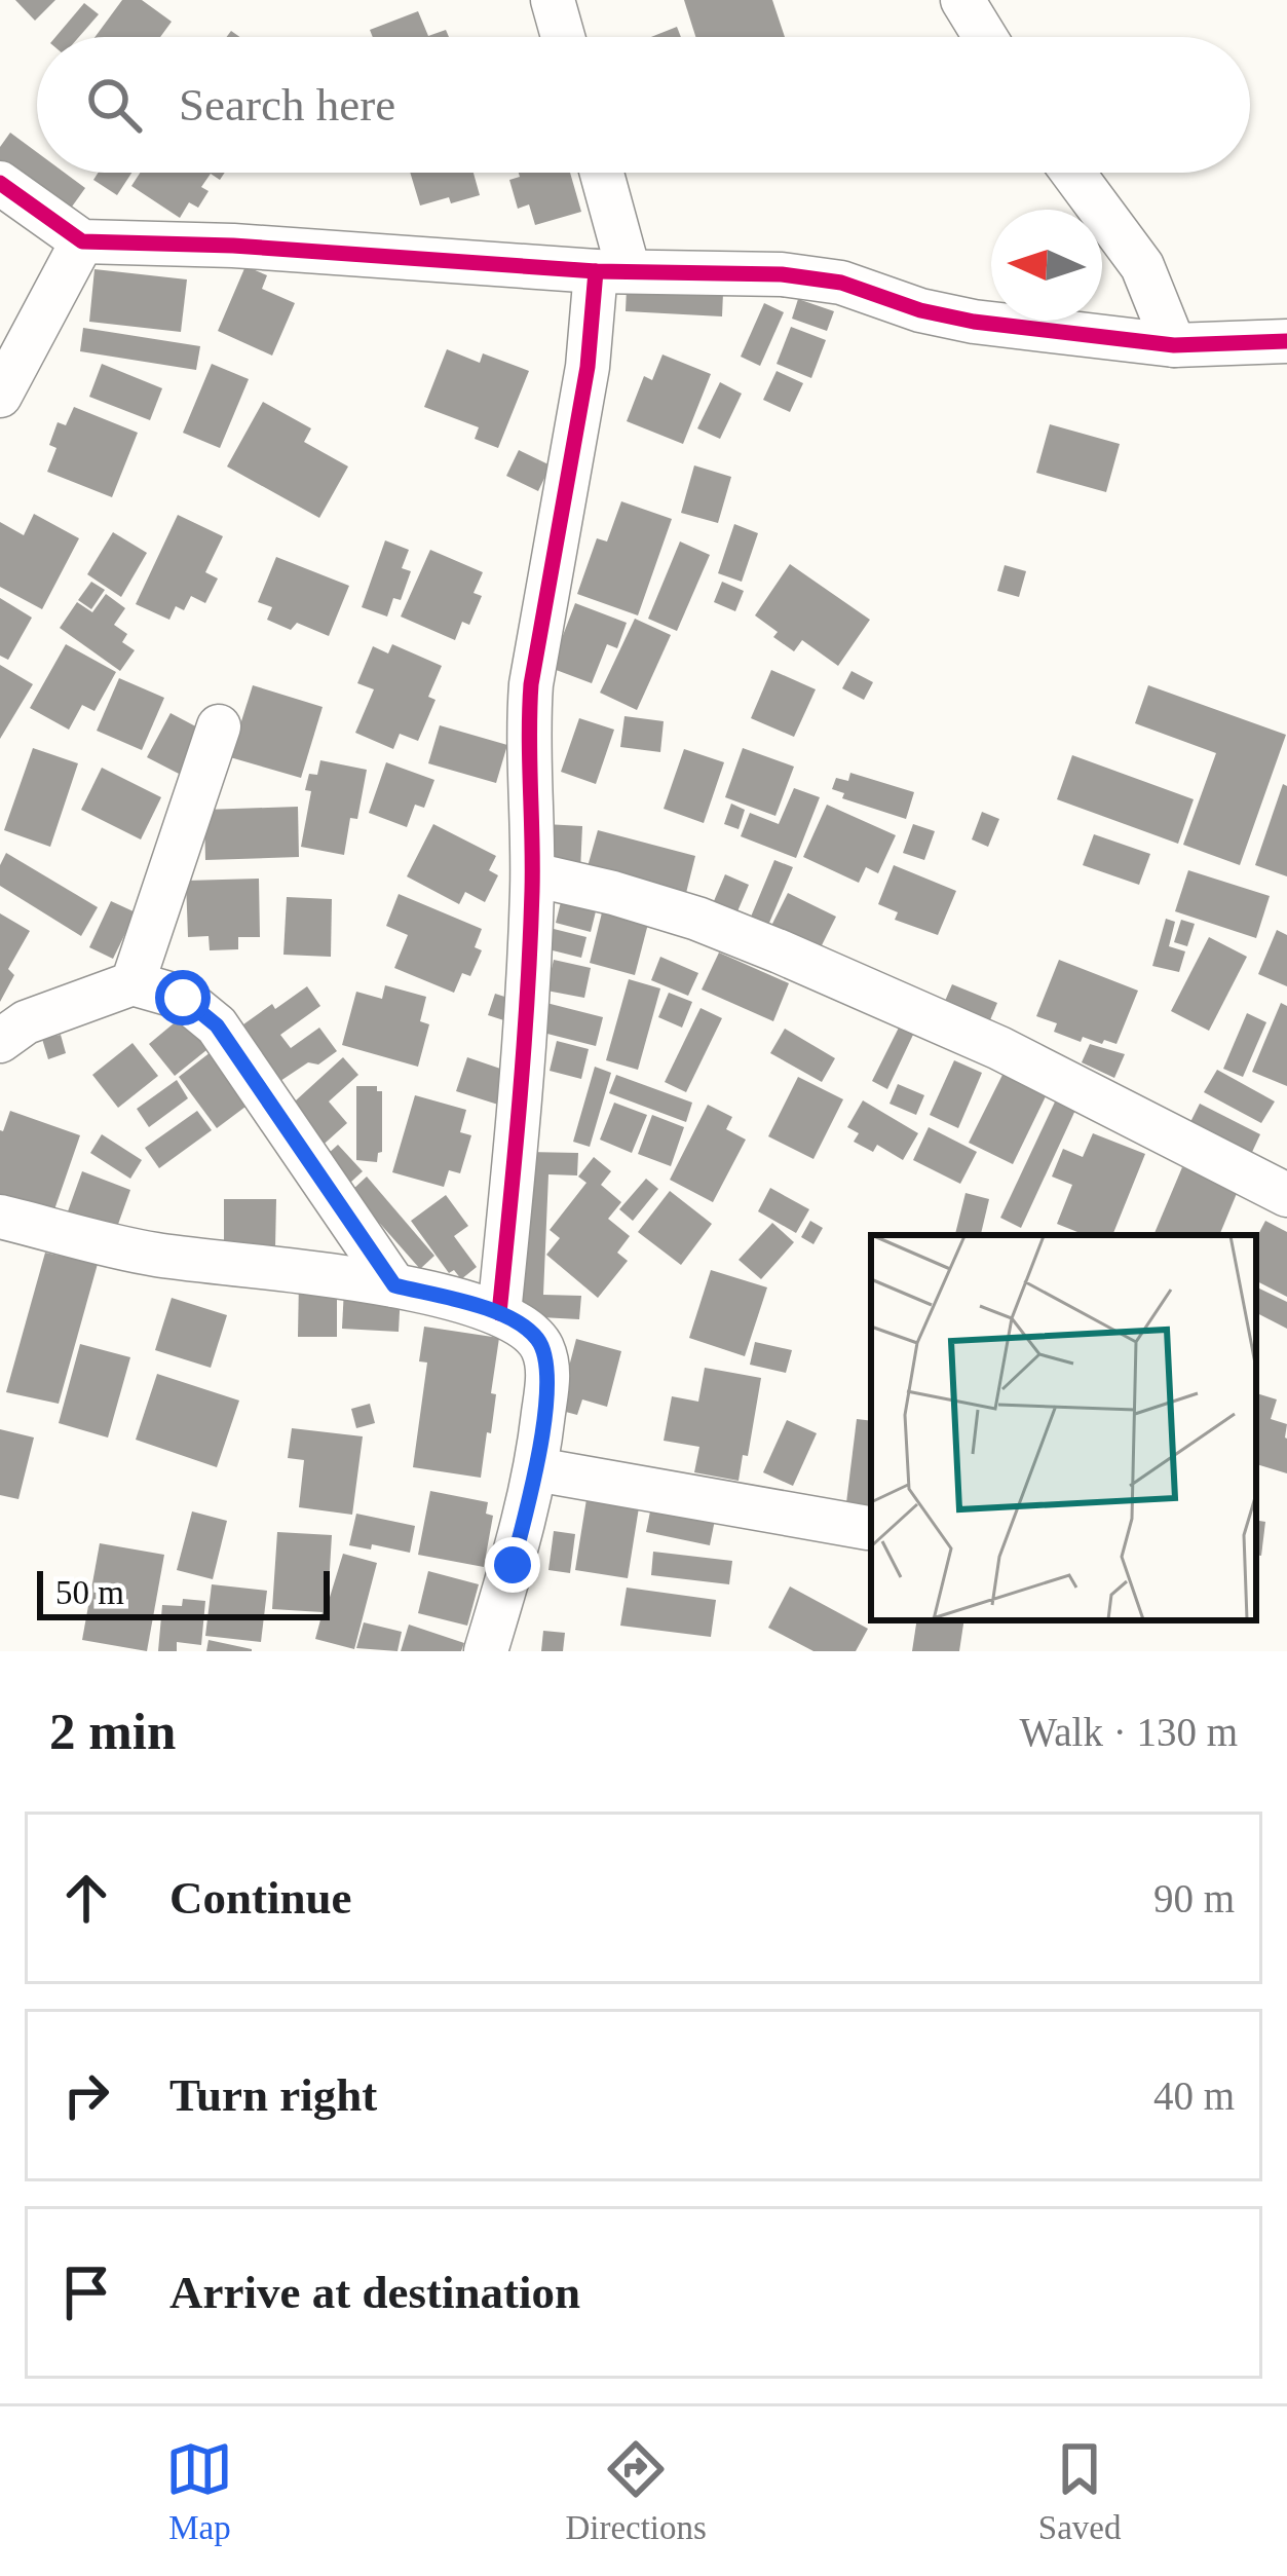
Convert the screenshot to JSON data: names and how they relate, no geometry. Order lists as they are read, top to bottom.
{
  "scale_bar": "50 m",
  "north": "left",
  "page": {
    "search": "Search here",
    "scale": "50 m",
    "heading": ["2 min", "Walk · 130 m"],
    "list": [
      ["Continue", "90 m"],
      ["Turn right", "40 m"],
      "Arrive at destination"
    ],
    "nav": ["Map", "Directions", "Saved"]
  }
}
